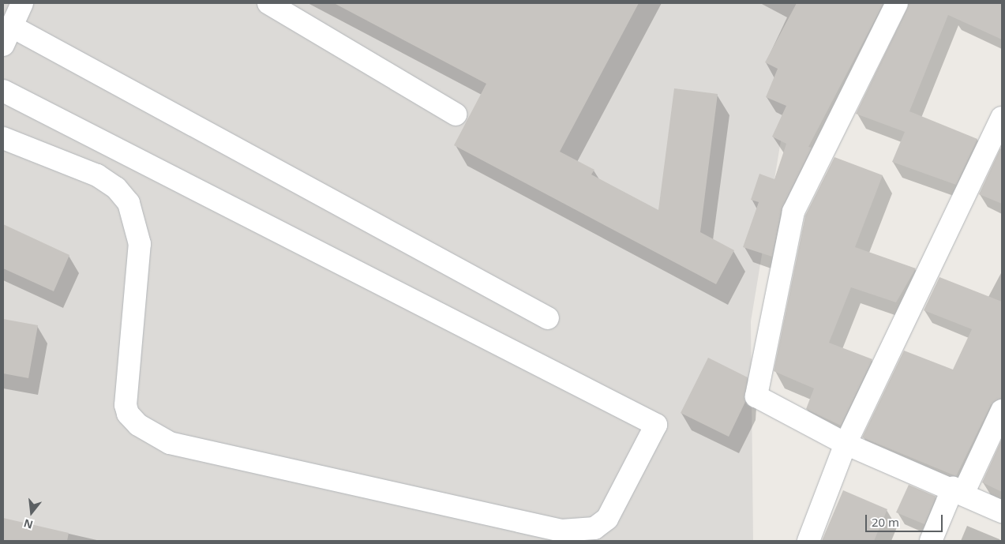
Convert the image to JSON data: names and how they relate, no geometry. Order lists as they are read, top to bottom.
{
  "scale_bar": "20 m",
  "north": "bottom"
}
